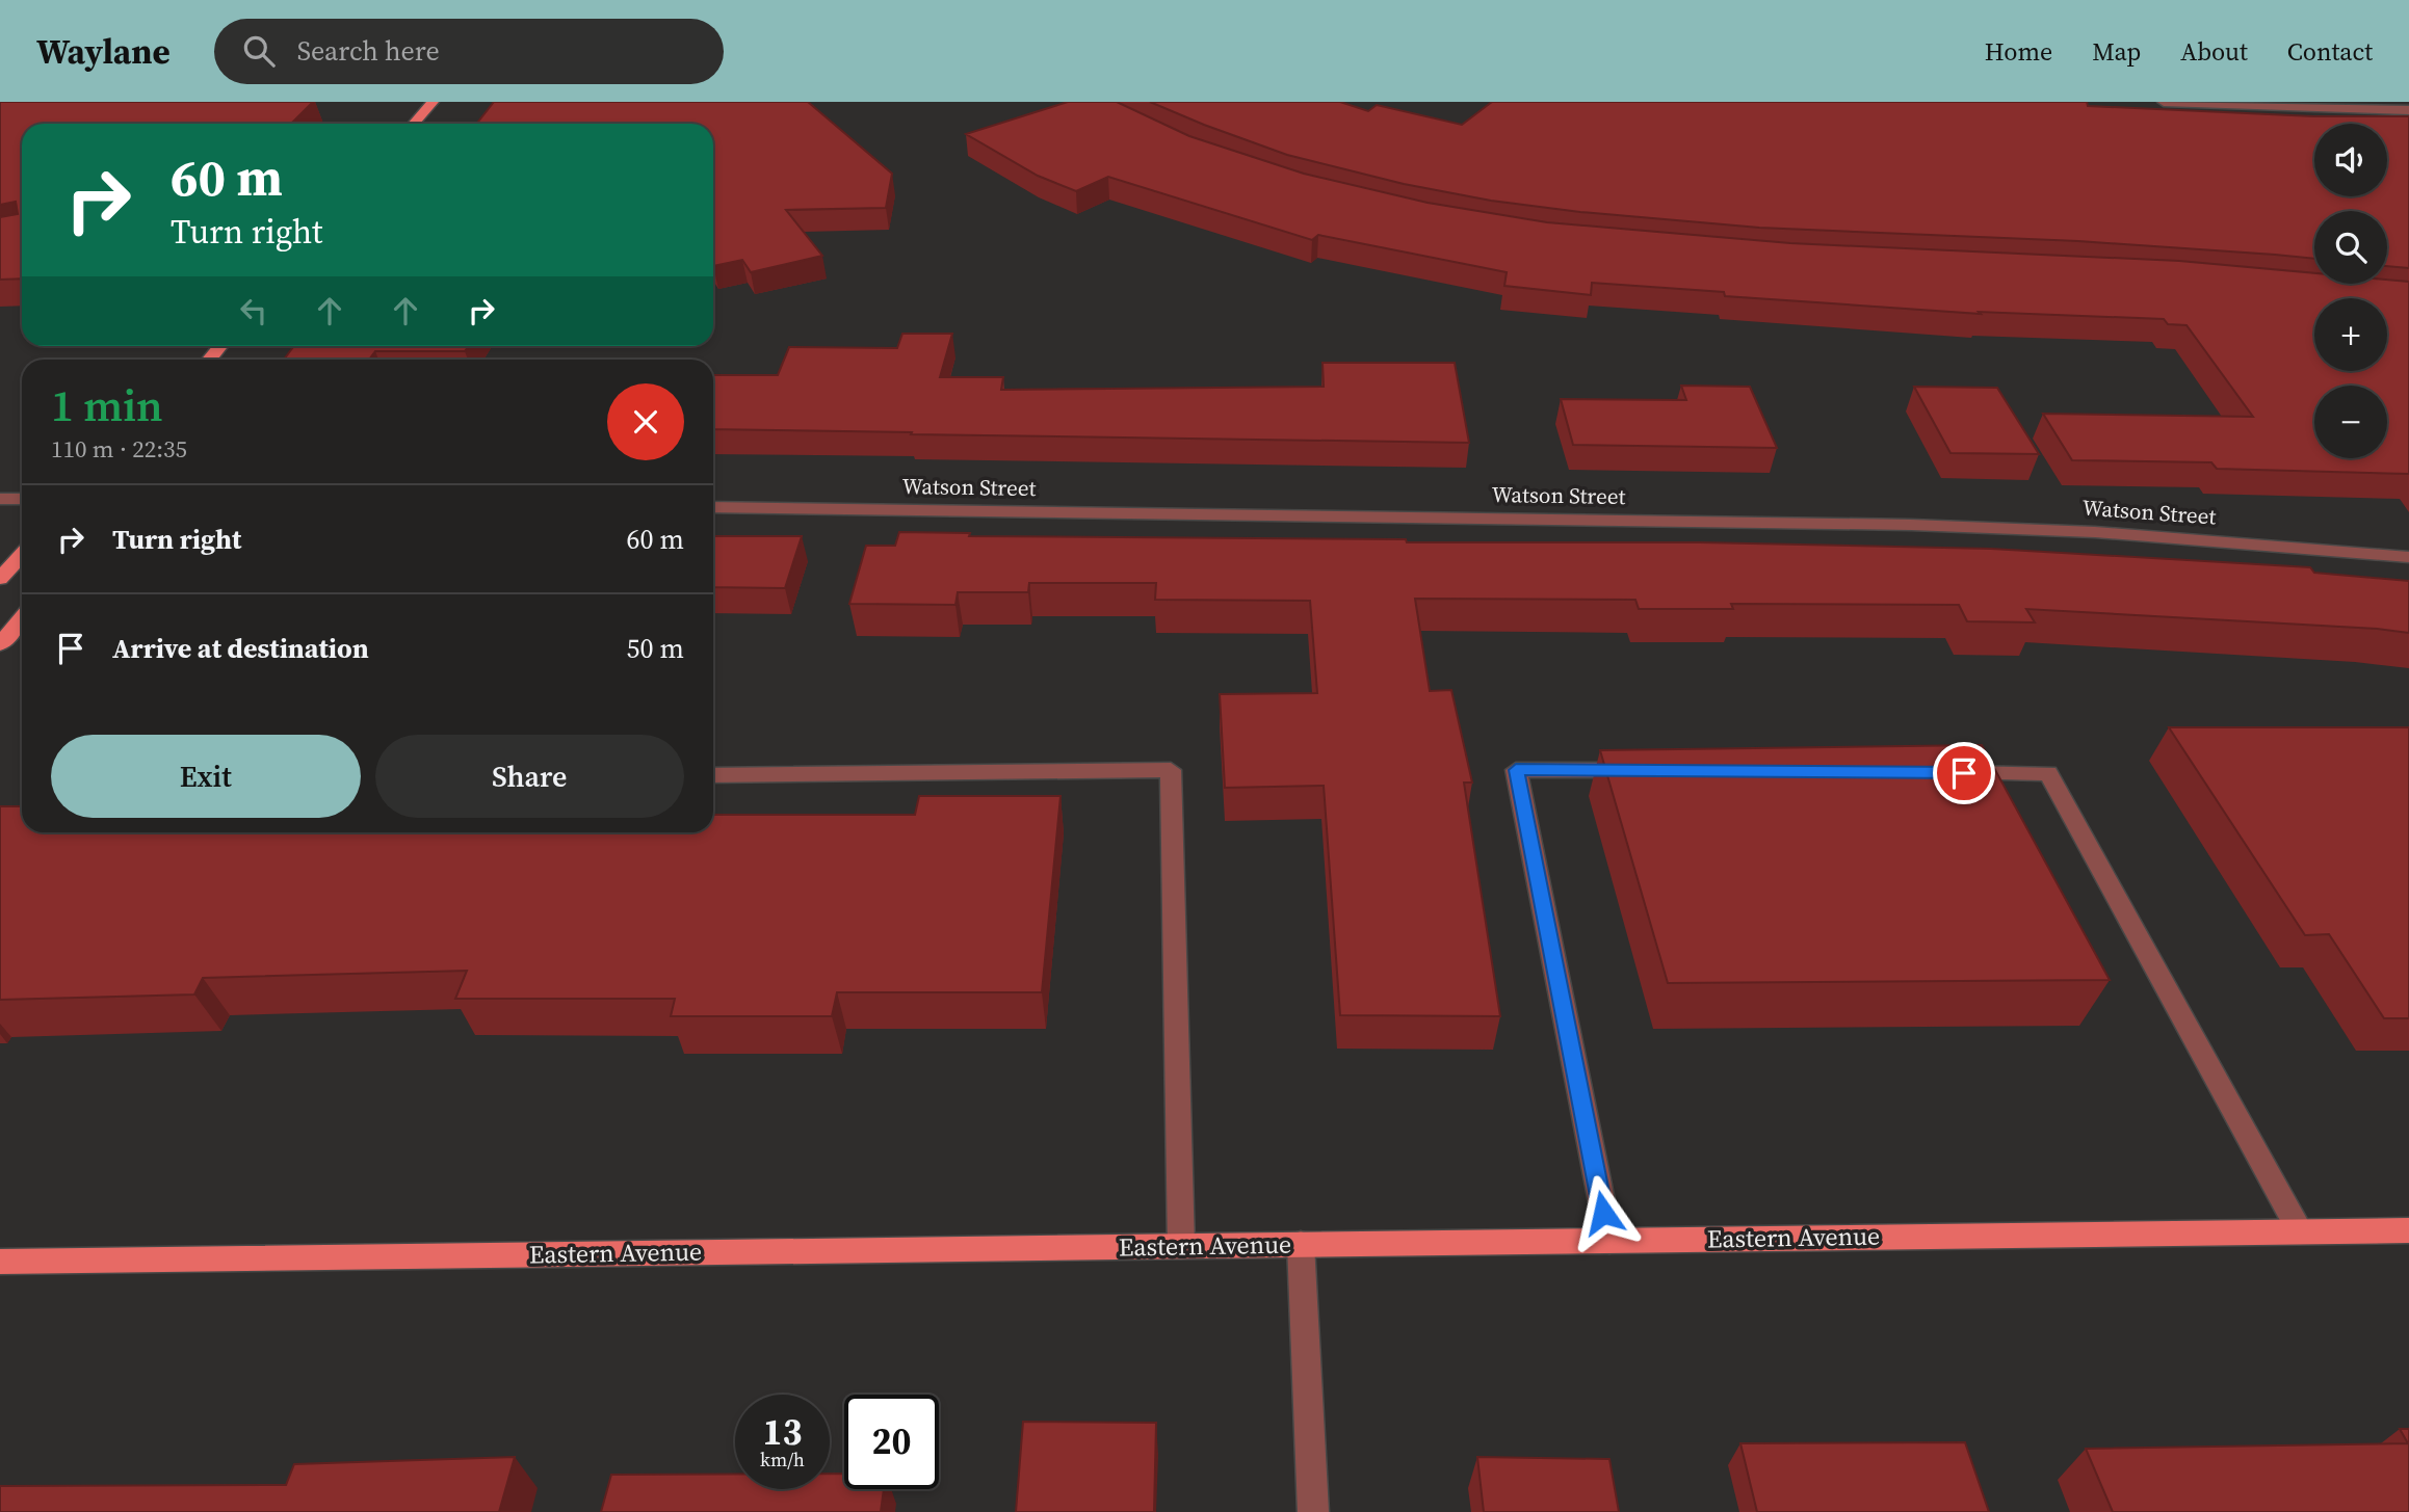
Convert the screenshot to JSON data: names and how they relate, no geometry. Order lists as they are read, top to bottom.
{
  "streets": {
    "main road": ["Eastern Avenue"],
    "street": ["Watson Street"]
  },
  "page": {
    "header": "Waylane",
    "search": "Search here",
    "nav": [
      "Home",
      "Map",
      "About",
      "Contact"
    ],
    "map_buttons": ["+", "−"],
    "turn": ["60 m", "Turn right"],
    "heading": ["1 min", "110 m · 22:35"],
    "list": [
      {
        "name": "Turn right",
        "value": "60 m"
      },
      {
        "name": "Arrive at destination",
        "value": "50 m"
      }
    ],
    "buttons": ["Exit", "Share"],
    "speed": "13 km/h",
    "limit": "20"
  }
}
